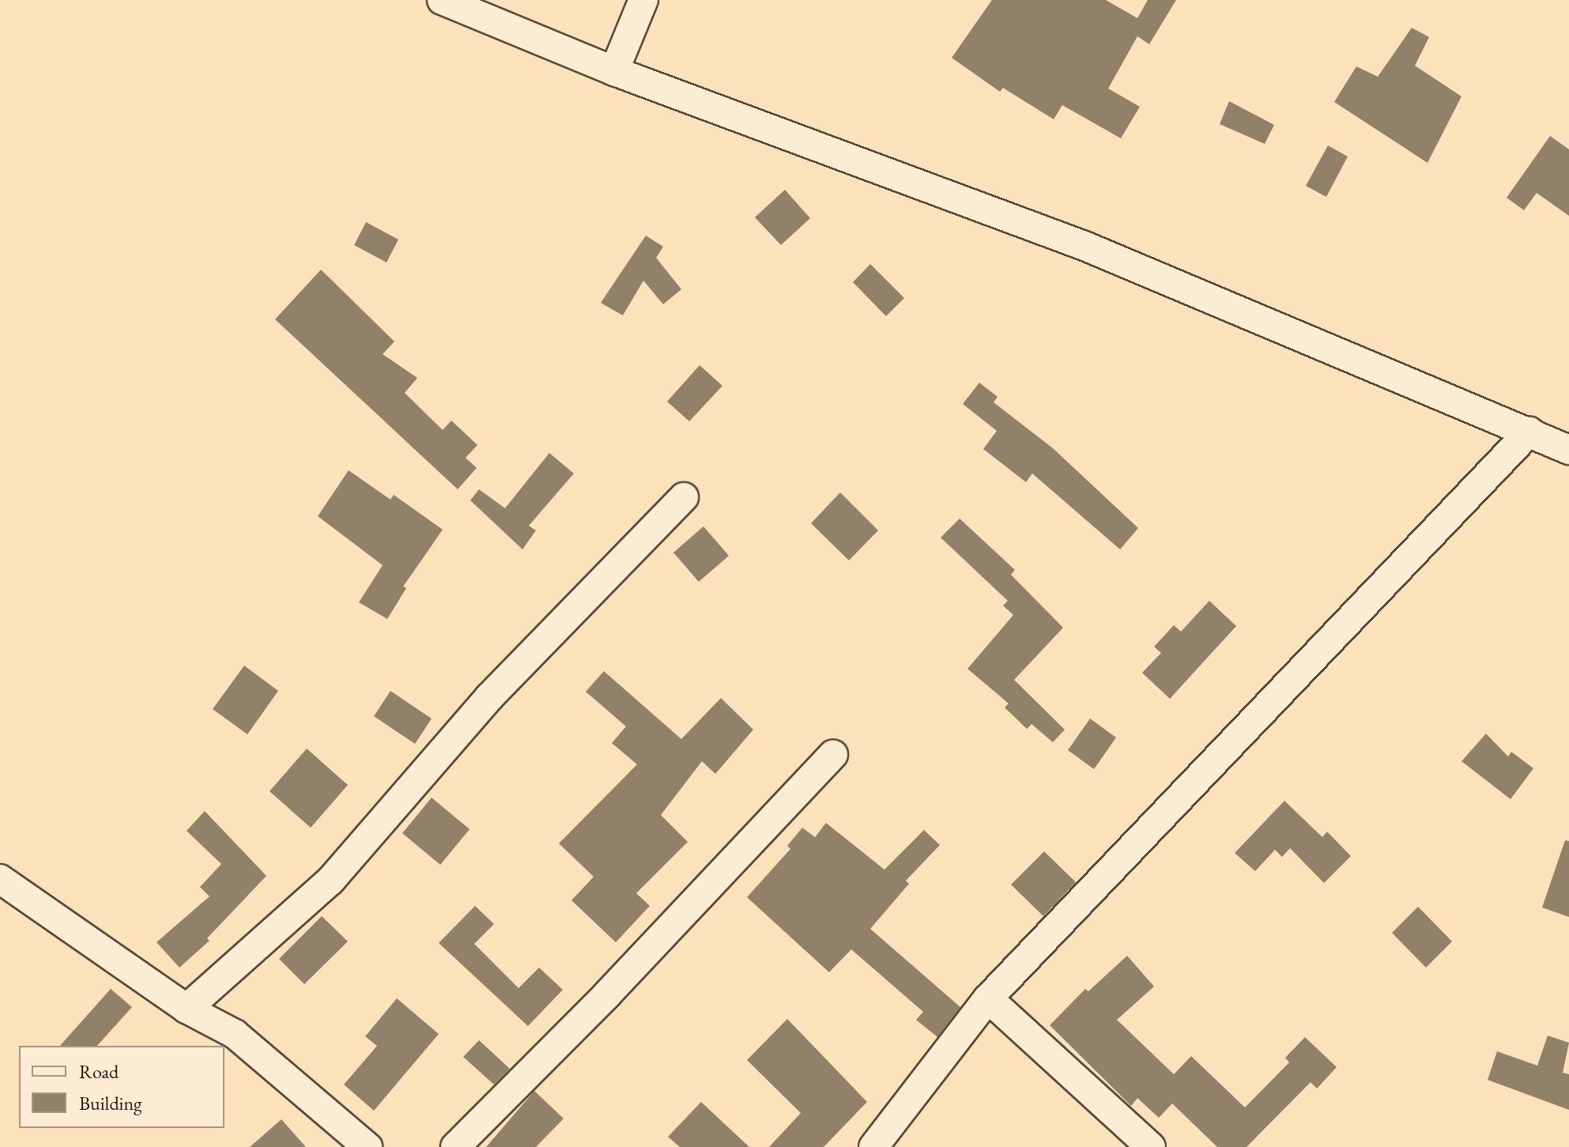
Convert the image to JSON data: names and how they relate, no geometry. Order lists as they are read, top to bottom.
{
  "legend": ["Road", "Building"]
}
